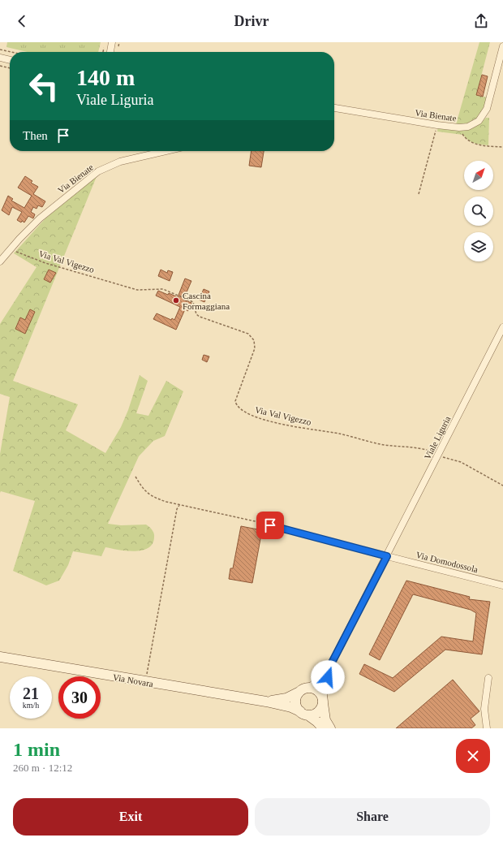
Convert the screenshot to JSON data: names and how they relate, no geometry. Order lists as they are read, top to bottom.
{
  "streets": {
    "street": [
      "Via Bienate",
      "Viale Liguria",
      "Via Domodossola",
      "Via Novara"
    ],
    "path": ["Via Val Vigezzo"]
  },
  "crossings": [
    ["Via Bienate", "Via Val Vigezzo"],
    ["Via Val Vigezzo", "Viale Liguria"],
    ["Viale Liguria", "Via Domodossola"],
    ["Viale Liguria", "Via Novara"]
  ],
  "places": ["Cascina Formaggiana"],
  "north": "top right",
  "page": {
    "header": "Drivr",
    "turn": ["140 m", "Viale Liguria"],
    "then": "Then",
    "speed": "21 km/h",
    "limit": "30",
    "heading": ["1 min", "260 m · 12:12"],
    "buttons": ["Exit", "Share"]
  }
}
